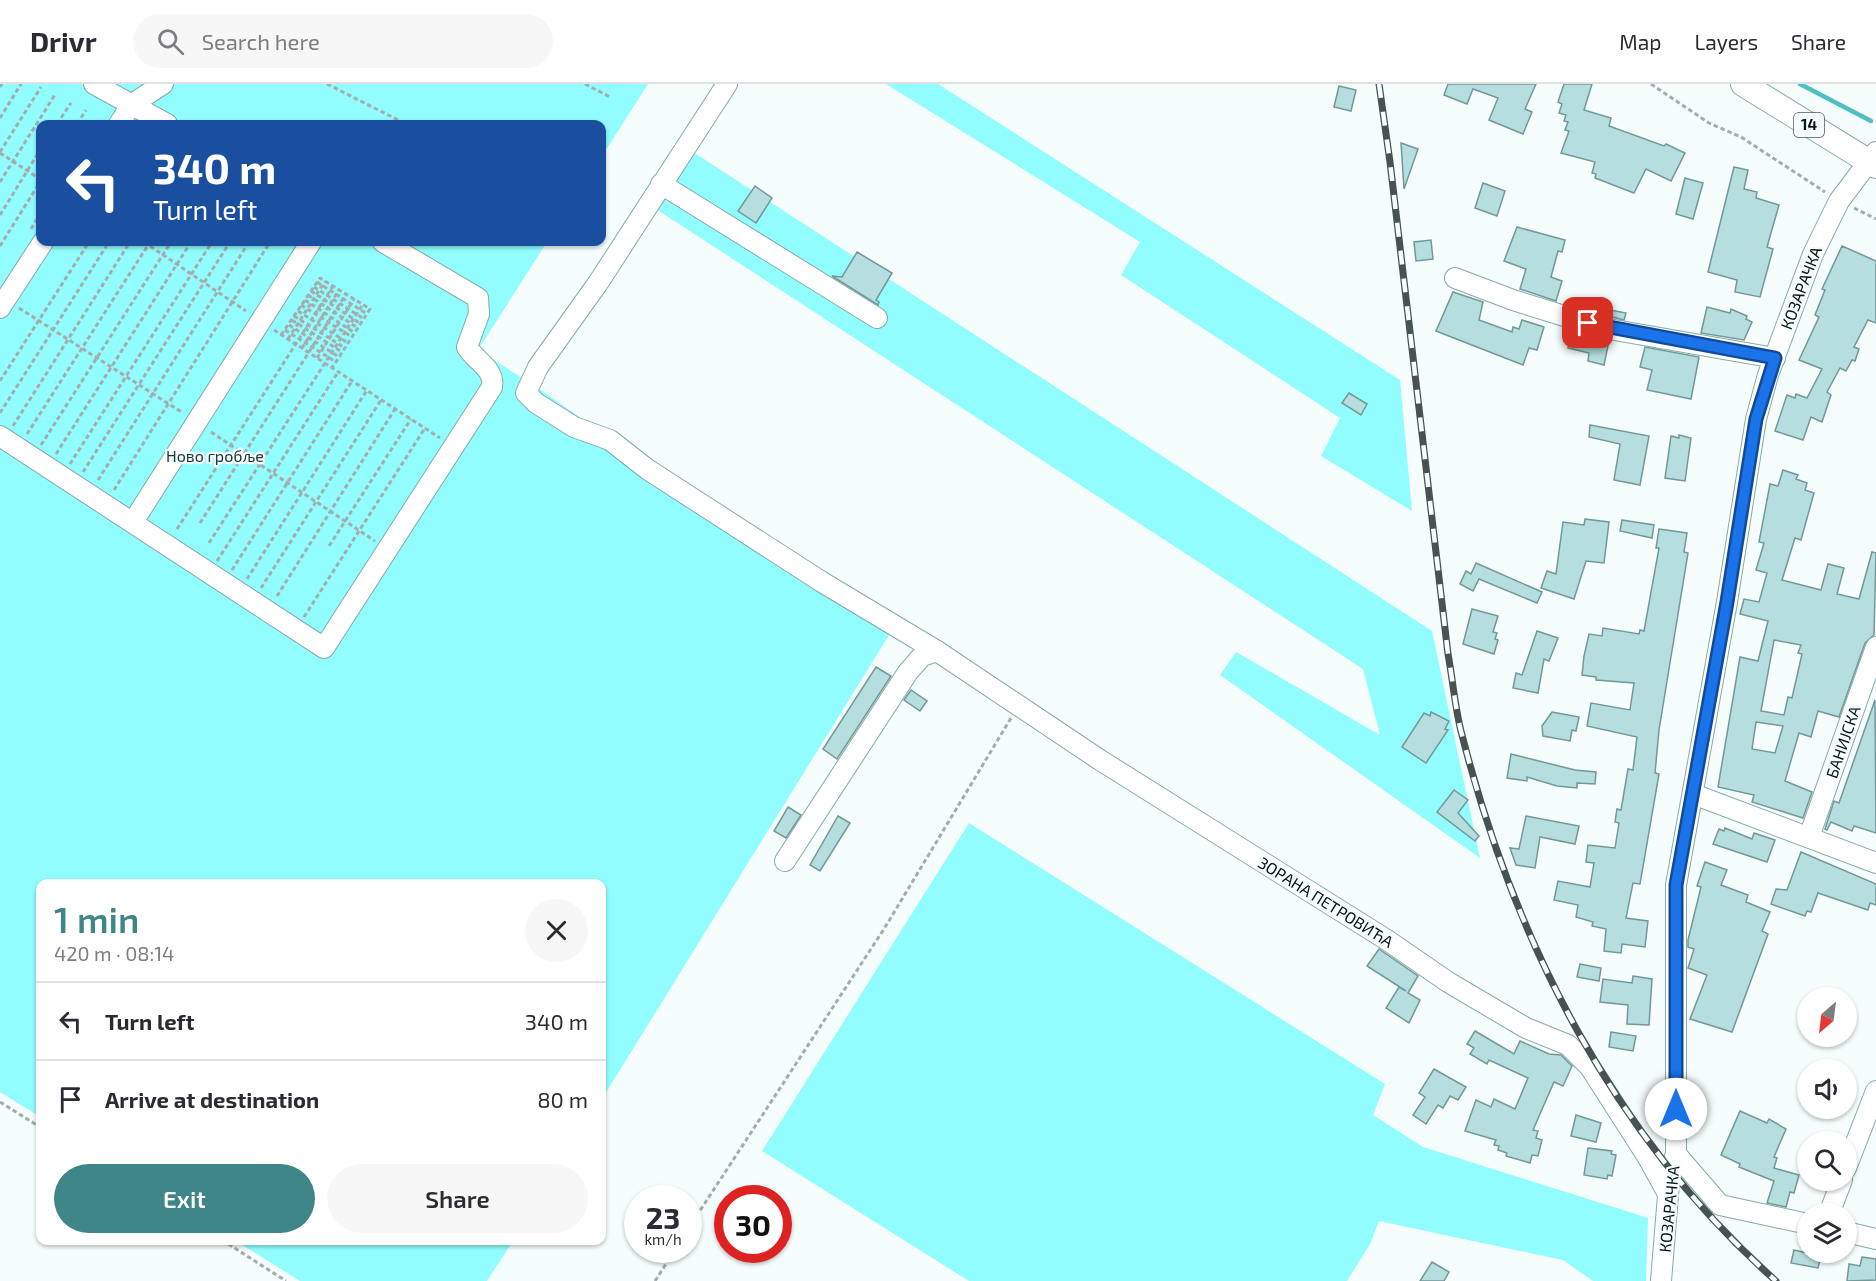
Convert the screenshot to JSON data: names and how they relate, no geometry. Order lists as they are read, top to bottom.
{
  "streets": {
    "main road": ["14"],
    "street": ["КОЗАРАЧКА", "БАНИЈСКА", "ЗОРАНА ПЕТРОВИЋА"]
  },
  "crossings": [
    ["14", "КОЗАРАЧКА"],
    ["КОЗАРАЧКА", "ЗОРАНА ПЕТРОВИЋА"]
  ],
  "parks": ["Ново гробље"],
  "north": "bottom left",
  "page": {
    "header": "Drivr",
    "search": "Search here",
    "nav": ["Map", "Layers", "Share"],
    "turn": ["340 m", "Turn left"],
    "heading": ["1 min", "420 m · 08:14"],
    "list": [
      {
        "name": "Turn left",
        "value": "340 m"
      },
      {
        "name": "Arrive at destination",
        "value": "80 m"
      }
    ],
    "buttons": ["Exit", "Share"],
    "speed": "23 km/h",
    "limit": "30"
  }
}
